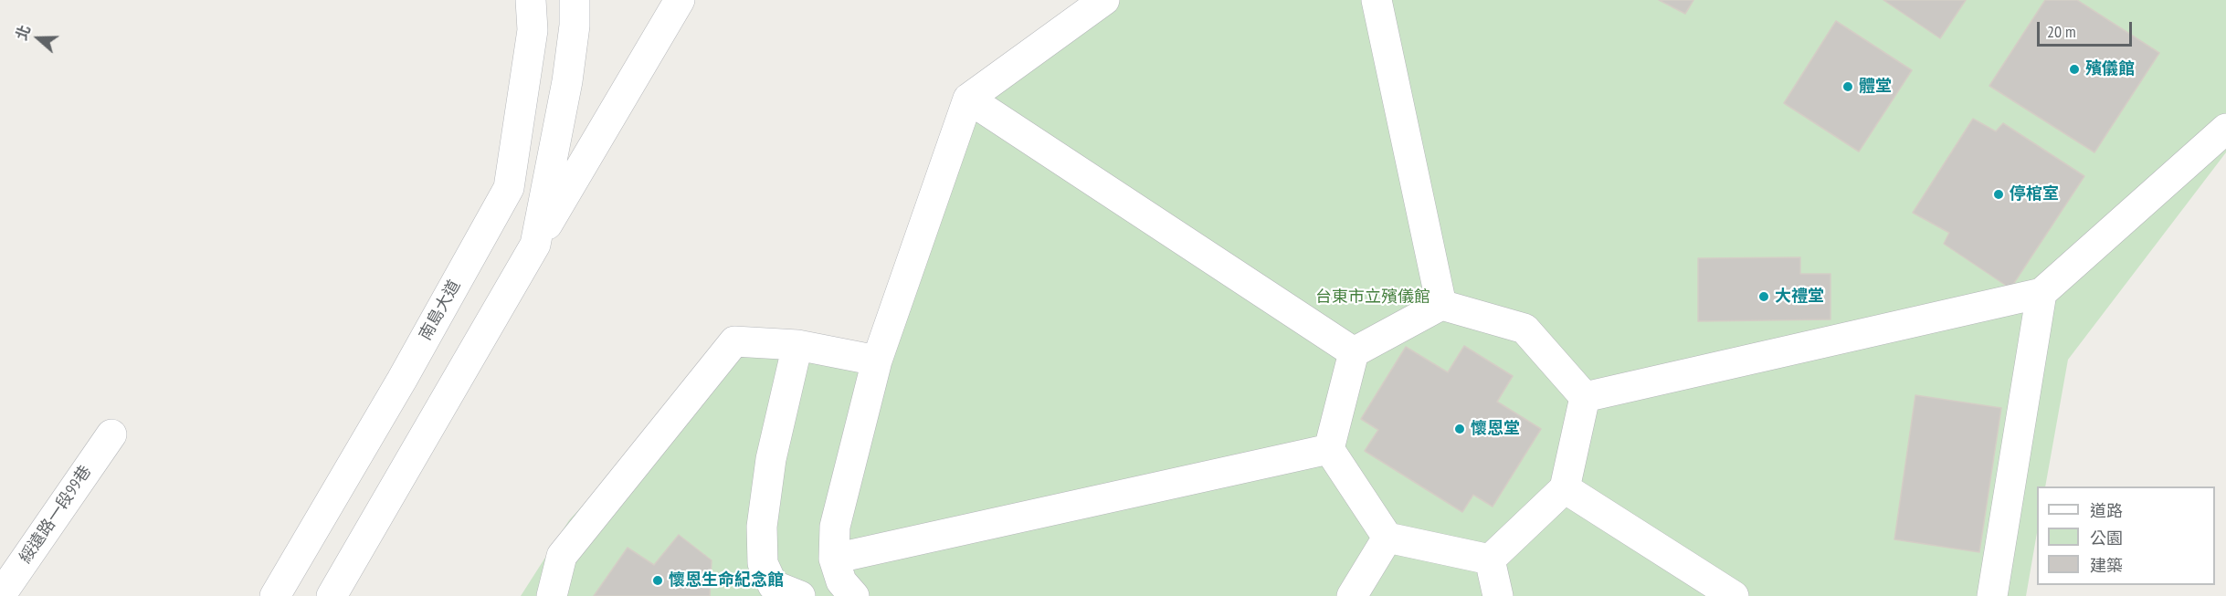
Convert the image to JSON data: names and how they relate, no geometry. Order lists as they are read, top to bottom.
{
  "streets": {
    "street": ["南島大道", "綏遠路一段99巷"]
  },
  "parks": ["台東市立殯儀館"],
  "places": [
    "殯儀館",
    "體堂",
    "停棺室",
    "大禮堂",
    "懷恩堂",
    "懷恩生命紀念館"
  ],
  "legend": ["道路", "公園", "建築"],
  "scale_bar": "20 m",
  "north": "left"
}
